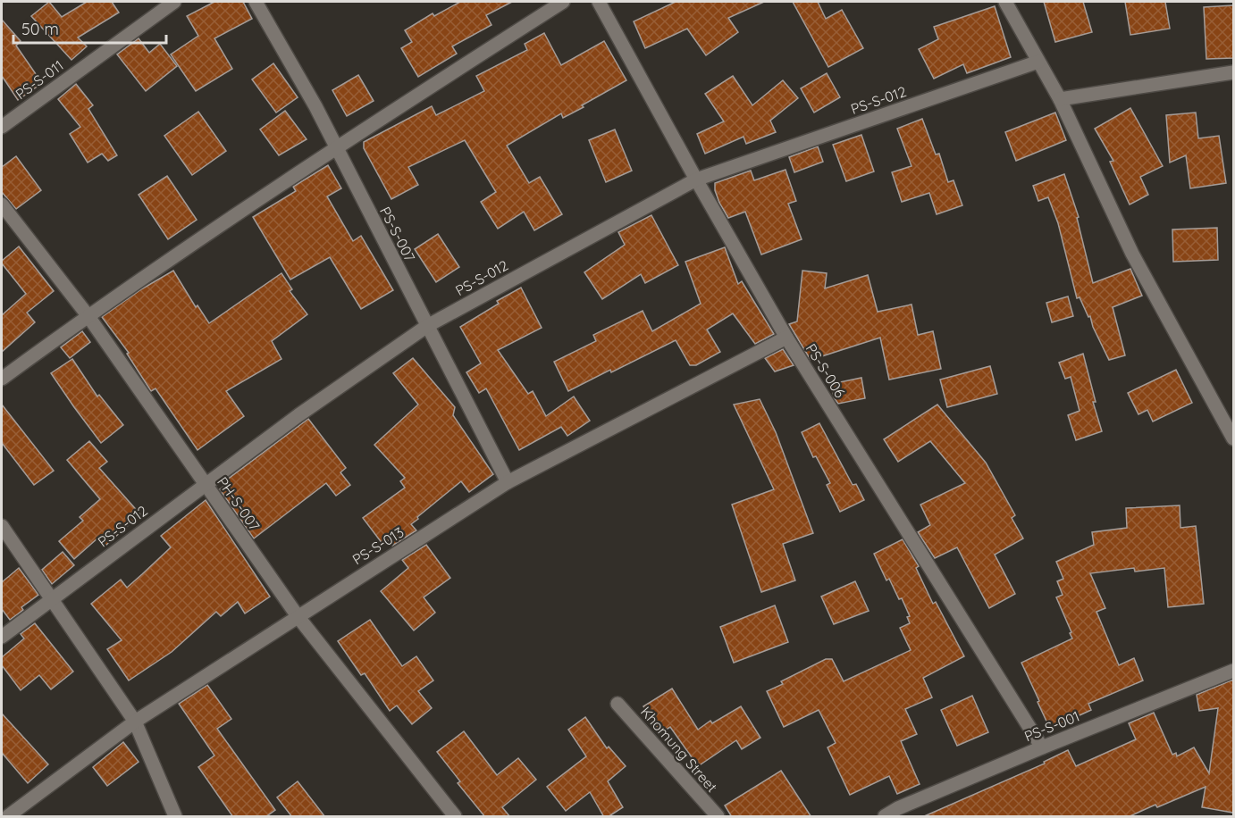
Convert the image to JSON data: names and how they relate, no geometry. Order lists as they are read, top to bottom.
{
  "streets": {
    "street": [
      "PS-S-011",
      "PS-S-012",
      "PS-S-007",
      "PS-S-006",
      "PH-S-007",
      "PS-S-013",
      "PS-S-001",
      "Khomung Street"
    ]
  },
  "crossings": [
    ["PS-S-012", "PS-S-007"],
    ["PS-S-012", "PS-S-006"],
    ["PS-S-012", "PH-S-007"],
    ["PS-S-007", "PS-S-013"],
    ["PS-S-006", "PS-S-013"],
    ["PS-S-006", "PS-S-001"],
    ["PH-S-007", "PS-S-013"]
  ],
  "scale_bar": "50 m"
}
